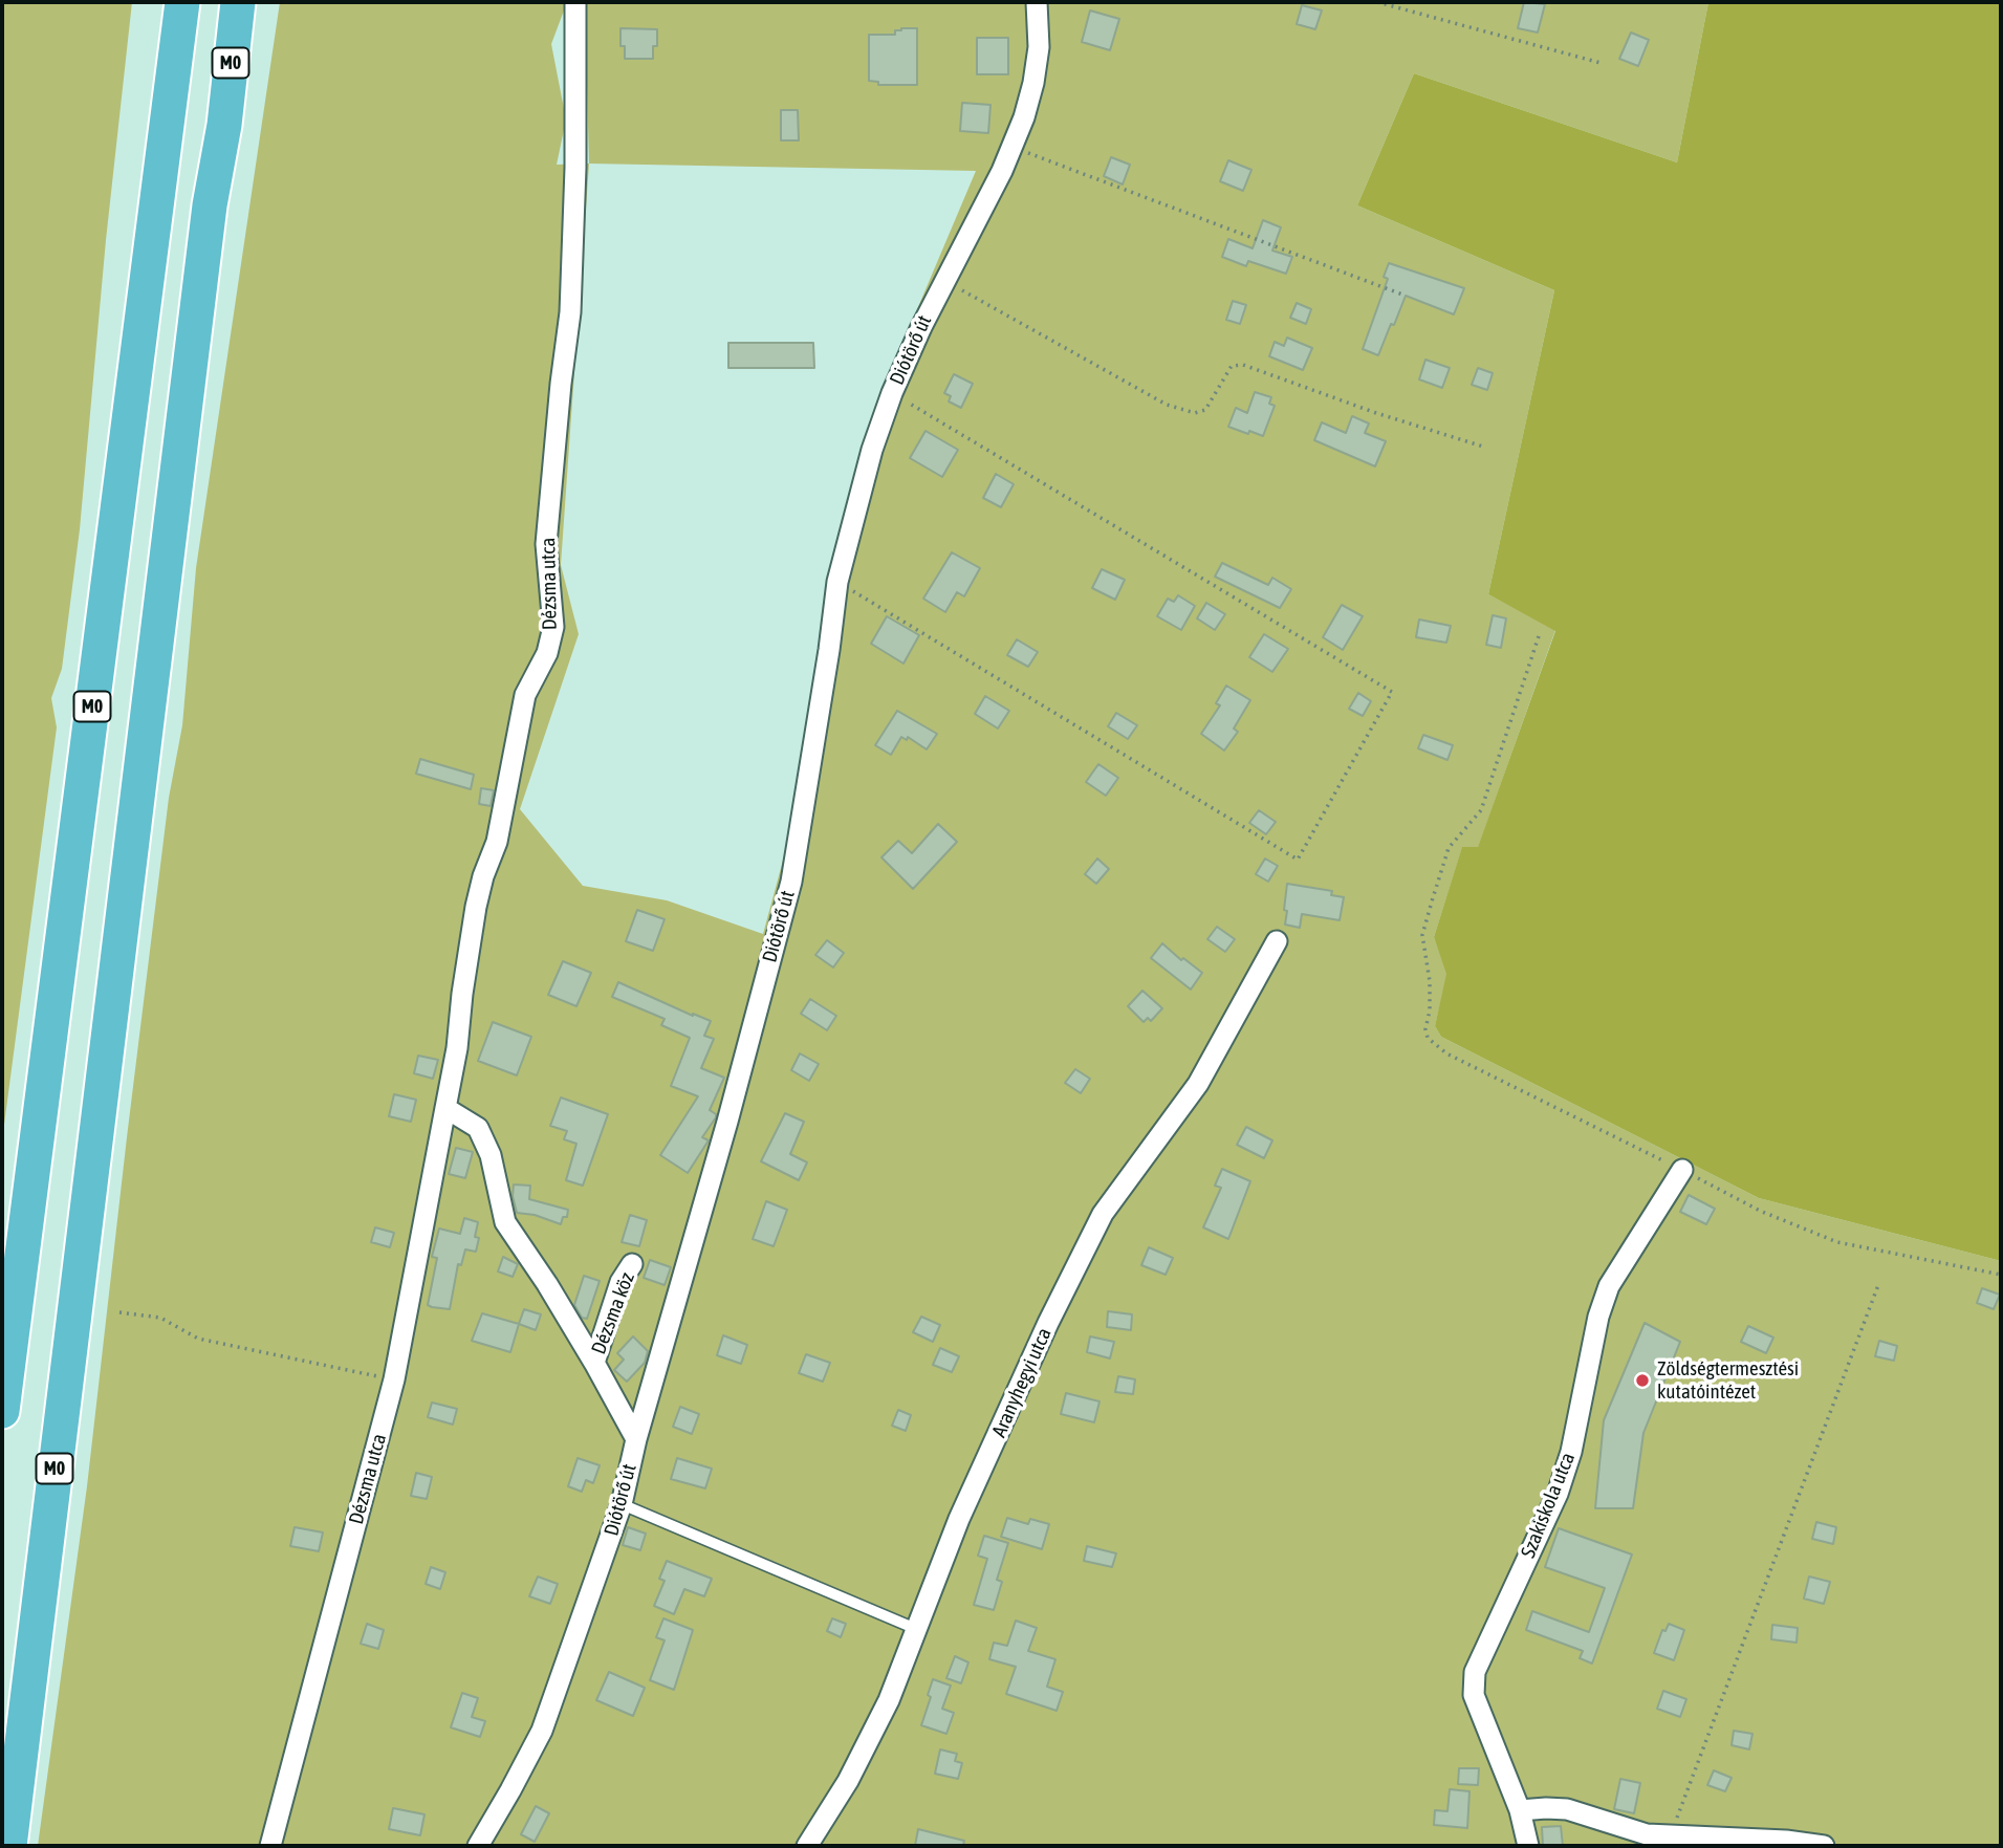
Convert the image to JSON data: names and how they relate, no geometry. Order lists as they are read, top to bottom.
{
  "streets": {
    "highway": ["M0"],
    "street": [
      "Diótörő út",
      "Dézsma utca",
      "Dézsma köz",
      "Aranyhegyi utca",
      "Szakiskola utca"
    ]
  },
  "places": ["Zöldségtermesztési kutatóintézet"]
}
